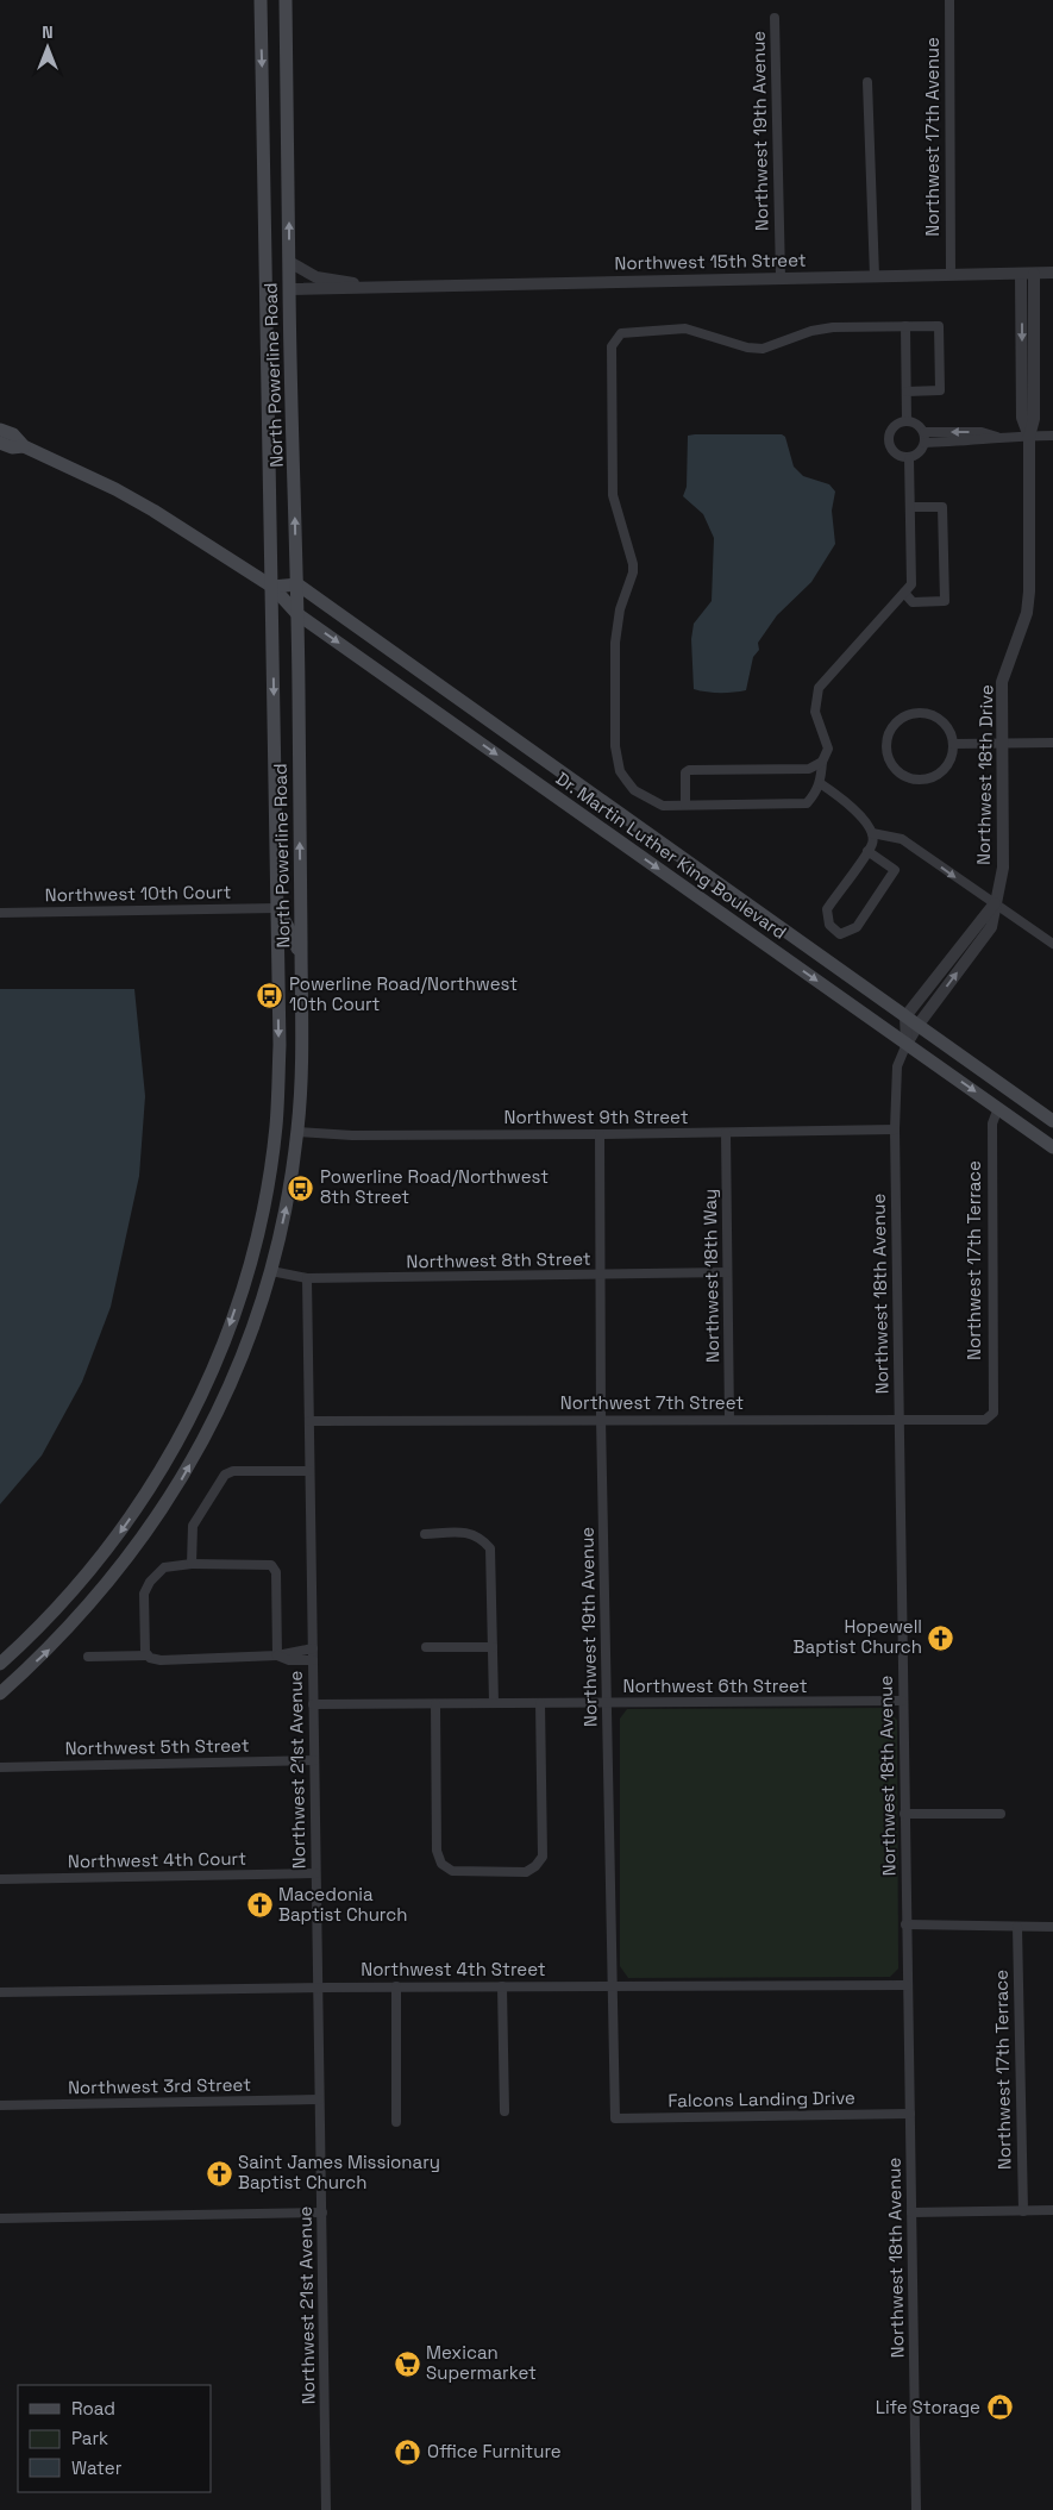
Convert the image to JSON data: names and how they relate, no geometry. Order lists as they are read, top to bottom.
{
  "streets": {
    "main road": ["North Powerline Road", "Dr. Martin Luther King Boulevard"],
    "street": [
      "Northwest 19th Avenue",
      "Northwest 17th Avenue",
      "Northwest 15th Street",
      "Northwest 18th Drive",
      "Northwest 10th Court",
      "Northwest 9th Street",
      "Northwest 8th Street",
      "Northwest 17th Terrace",
      "Northwest 18th Way",
      "Northwest 18th Avenue",
      "Northwest 7th Street",
      "Northwest 6th Street",
      "Northwest 5th Street",
      "Northwest 21st Avenue",
      "Northwest 4th Court",
      "Northwest 4th Street",
      "Northwest 3rd Street",
      "Falcons Landing Drive"
    ]
  },
  "crossings": [
    ["Northwest 19th Avenue", "Northwest 15th Street"],
    ["Northwest 19th Avenue", "Northwest 9th Street"],
    ["Northwest 19th Avenue", "Northwest 8th Street"],
    ["Northwest 19th Avenue", "Northwest 7th Street"],
    ["Northwest 19th Avenue", "Northwest 6th Street"],
    ["Northwest 19th Avenue", "Northwest 4th Street"],
    ["Northwest 19th Avenue", "Falcons Landing Drive"],
    ["Northwest 17th Avenue", "Northwest 15th Street"],
    ["Northwest 15th Street", "North Powerline Road"],
    ["North Powerline Road", "Dr. Martin Luther King Boulevard"],
    ["North Powerline Road", "Northwest 10th Court"],
    ["North Powerline Road", "Northwest 9th Street"],
    ["North Powerline Road", "Northwest 8th Street"],
    ["Northwest 18th Drive", "Dr. Martin Luther King Boulevard"],
    ["Northwest 18th Drive", "Northwest 18th Avenue"],
    ["Dr. Martin Luther King Boulevard", "Northwest 17th Terrace"],
    ["Dr. Martin Luther King Boulevard", "Northwest 18th Avenue"],
    ["Northwest 9th Street", "Northwest 18th Way"],
    ["Northwest 9th Street", "Northwest 18th Avenue"],
    ["Northwest 8th Street", "Northwest 18th Way"],
    ["Northwest 8th Street", "Northwest 21st Avenue"],
    ["Northwest 17th Terrace", "Northwest 7th Street"],
    ["Northwest 18th Way", "Northwest 7th Street"],
    ["Northwest 18th Avenue", "Northwest 7th Street"],
    ["Northwest 18th Avenue", "Northwest 6th Street"],
    ["Northwest 18th Avenue", "Northwest 4th Street"],
    ["Northwest 18th Avenue", "Falcons Landing Drive"],
    ["Northwest 7th Street", "Northwest 21st Avenue"],
    ["Northwest 6th Street", "Northwest 21st Avenue"],
    ["Northwest 5th Street", "Northwest 21st Avenue"],
    ["Northwest 21st Avenue", "Northwest 4th Court"],
    ["Northwest 21st Avenue", "Northwest 4th Street"],
    ["Northwest 21st Avenue", "Northwest 3rd Street"]
  ],
  "places": {
    "bus stop": ["Powerline Road/Northwest 10th Court", "Powerline Road/Northwest 8th Street"],
    "church": ["Hopewell Baptist Church", "Macedonia Baptist Church", "Saint James Missionary Baptist Church"],
    "supermarket": ["Mexican Supermarket"],
    "shop": ["Life Storage", "Office Furniture"]
  },
  "legend": ["Road", "Park", "Water"],
  "north": "top"
}
